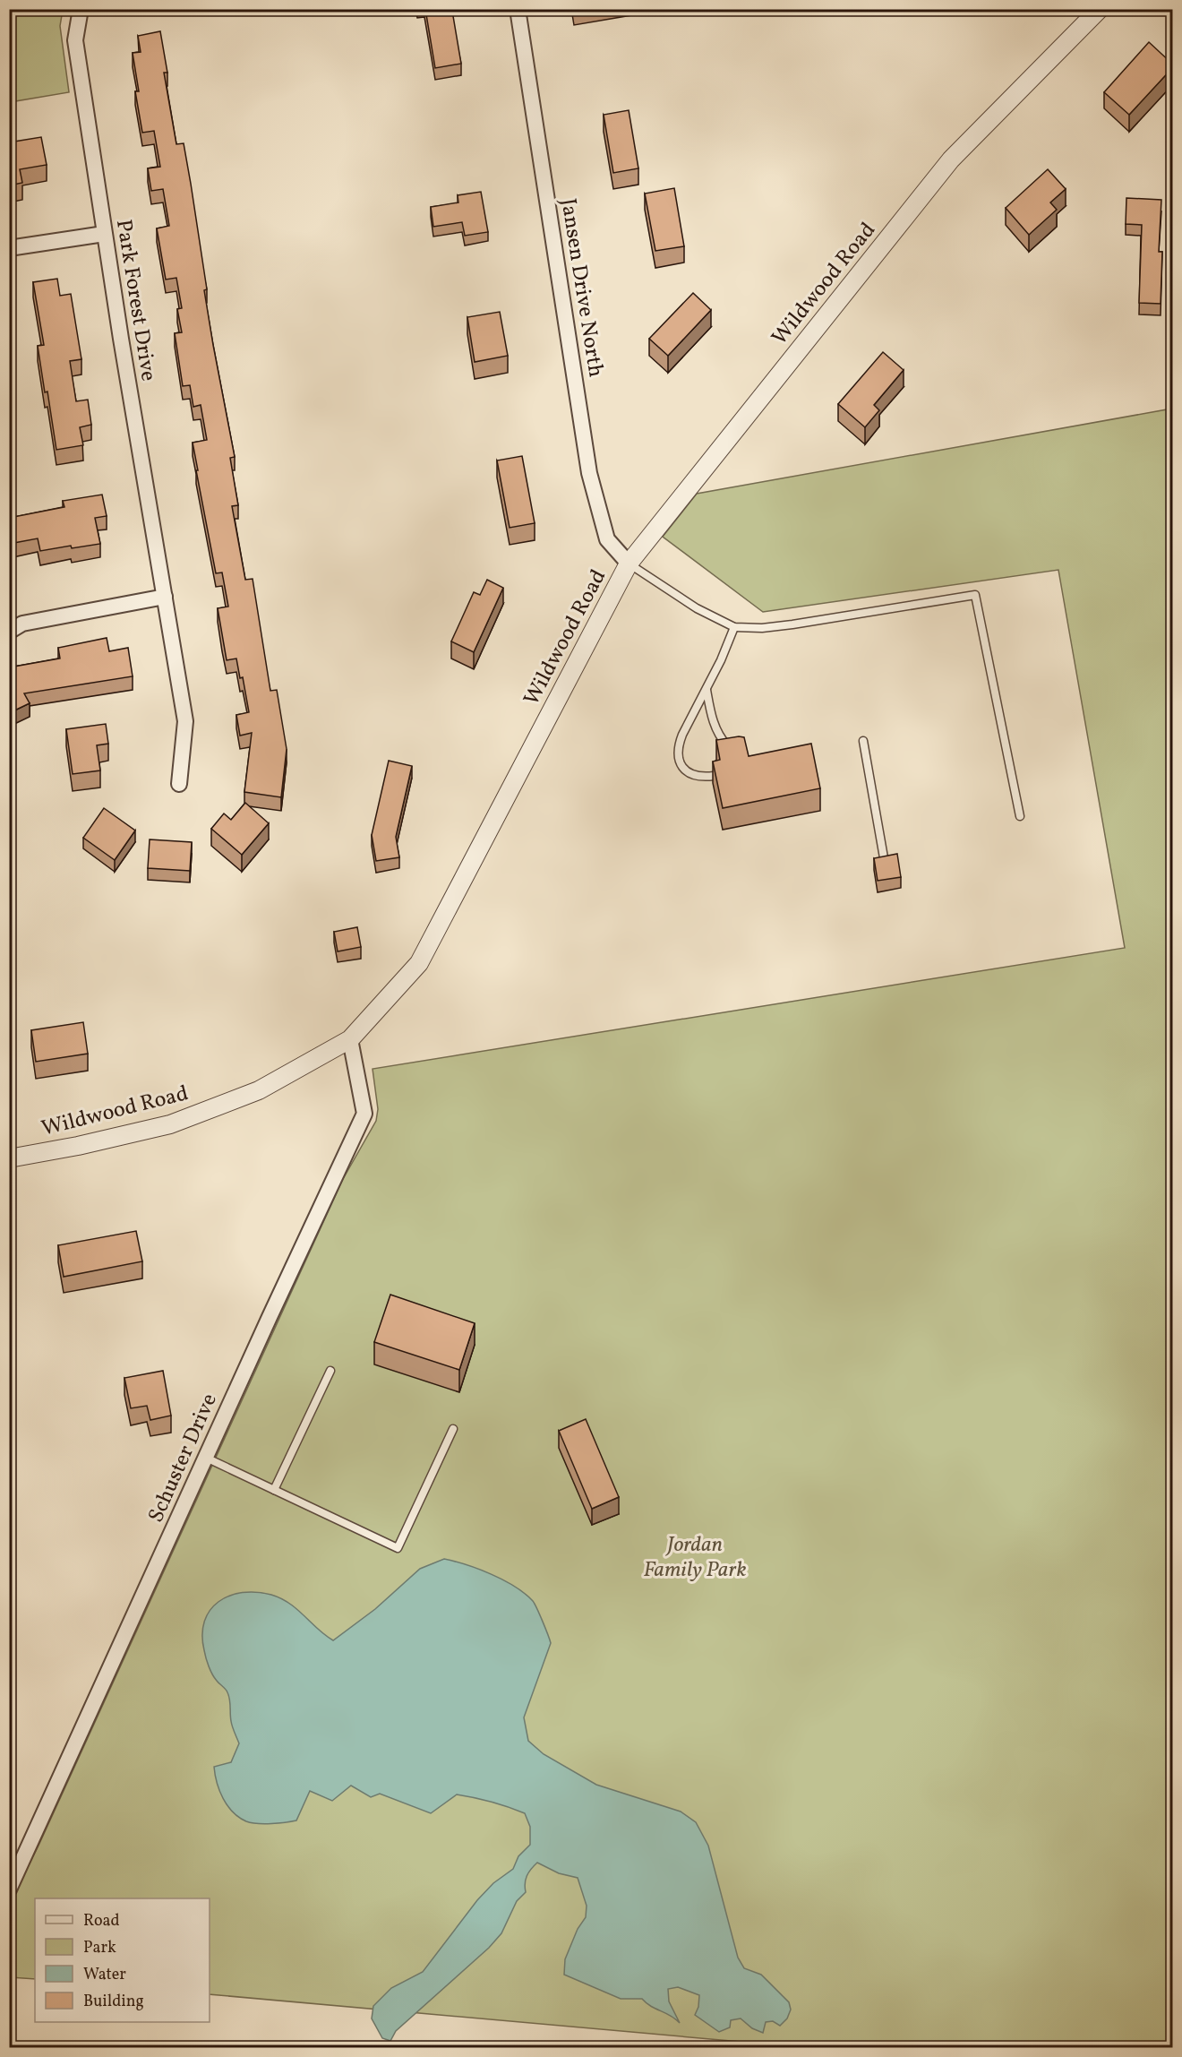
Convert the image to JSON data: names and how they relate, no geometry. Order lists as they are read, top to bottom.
{
  "streets": {
    "street": [
      "Wildwood Road",
      "Jansen Drive North",
      "Park Forest Drive",
      "Schuster Drive"
    ]
  },
  "crossings": [
    ["Wildwood Road", "Jansen Drive North"],
    ["Wildwood Road", "Schuster Drive"]
  ],
  "parks": ["Jordan Family Park"],
  "legend": [
    "Road",
    "Park",
    "Water",
    "Building"
  ]
}
